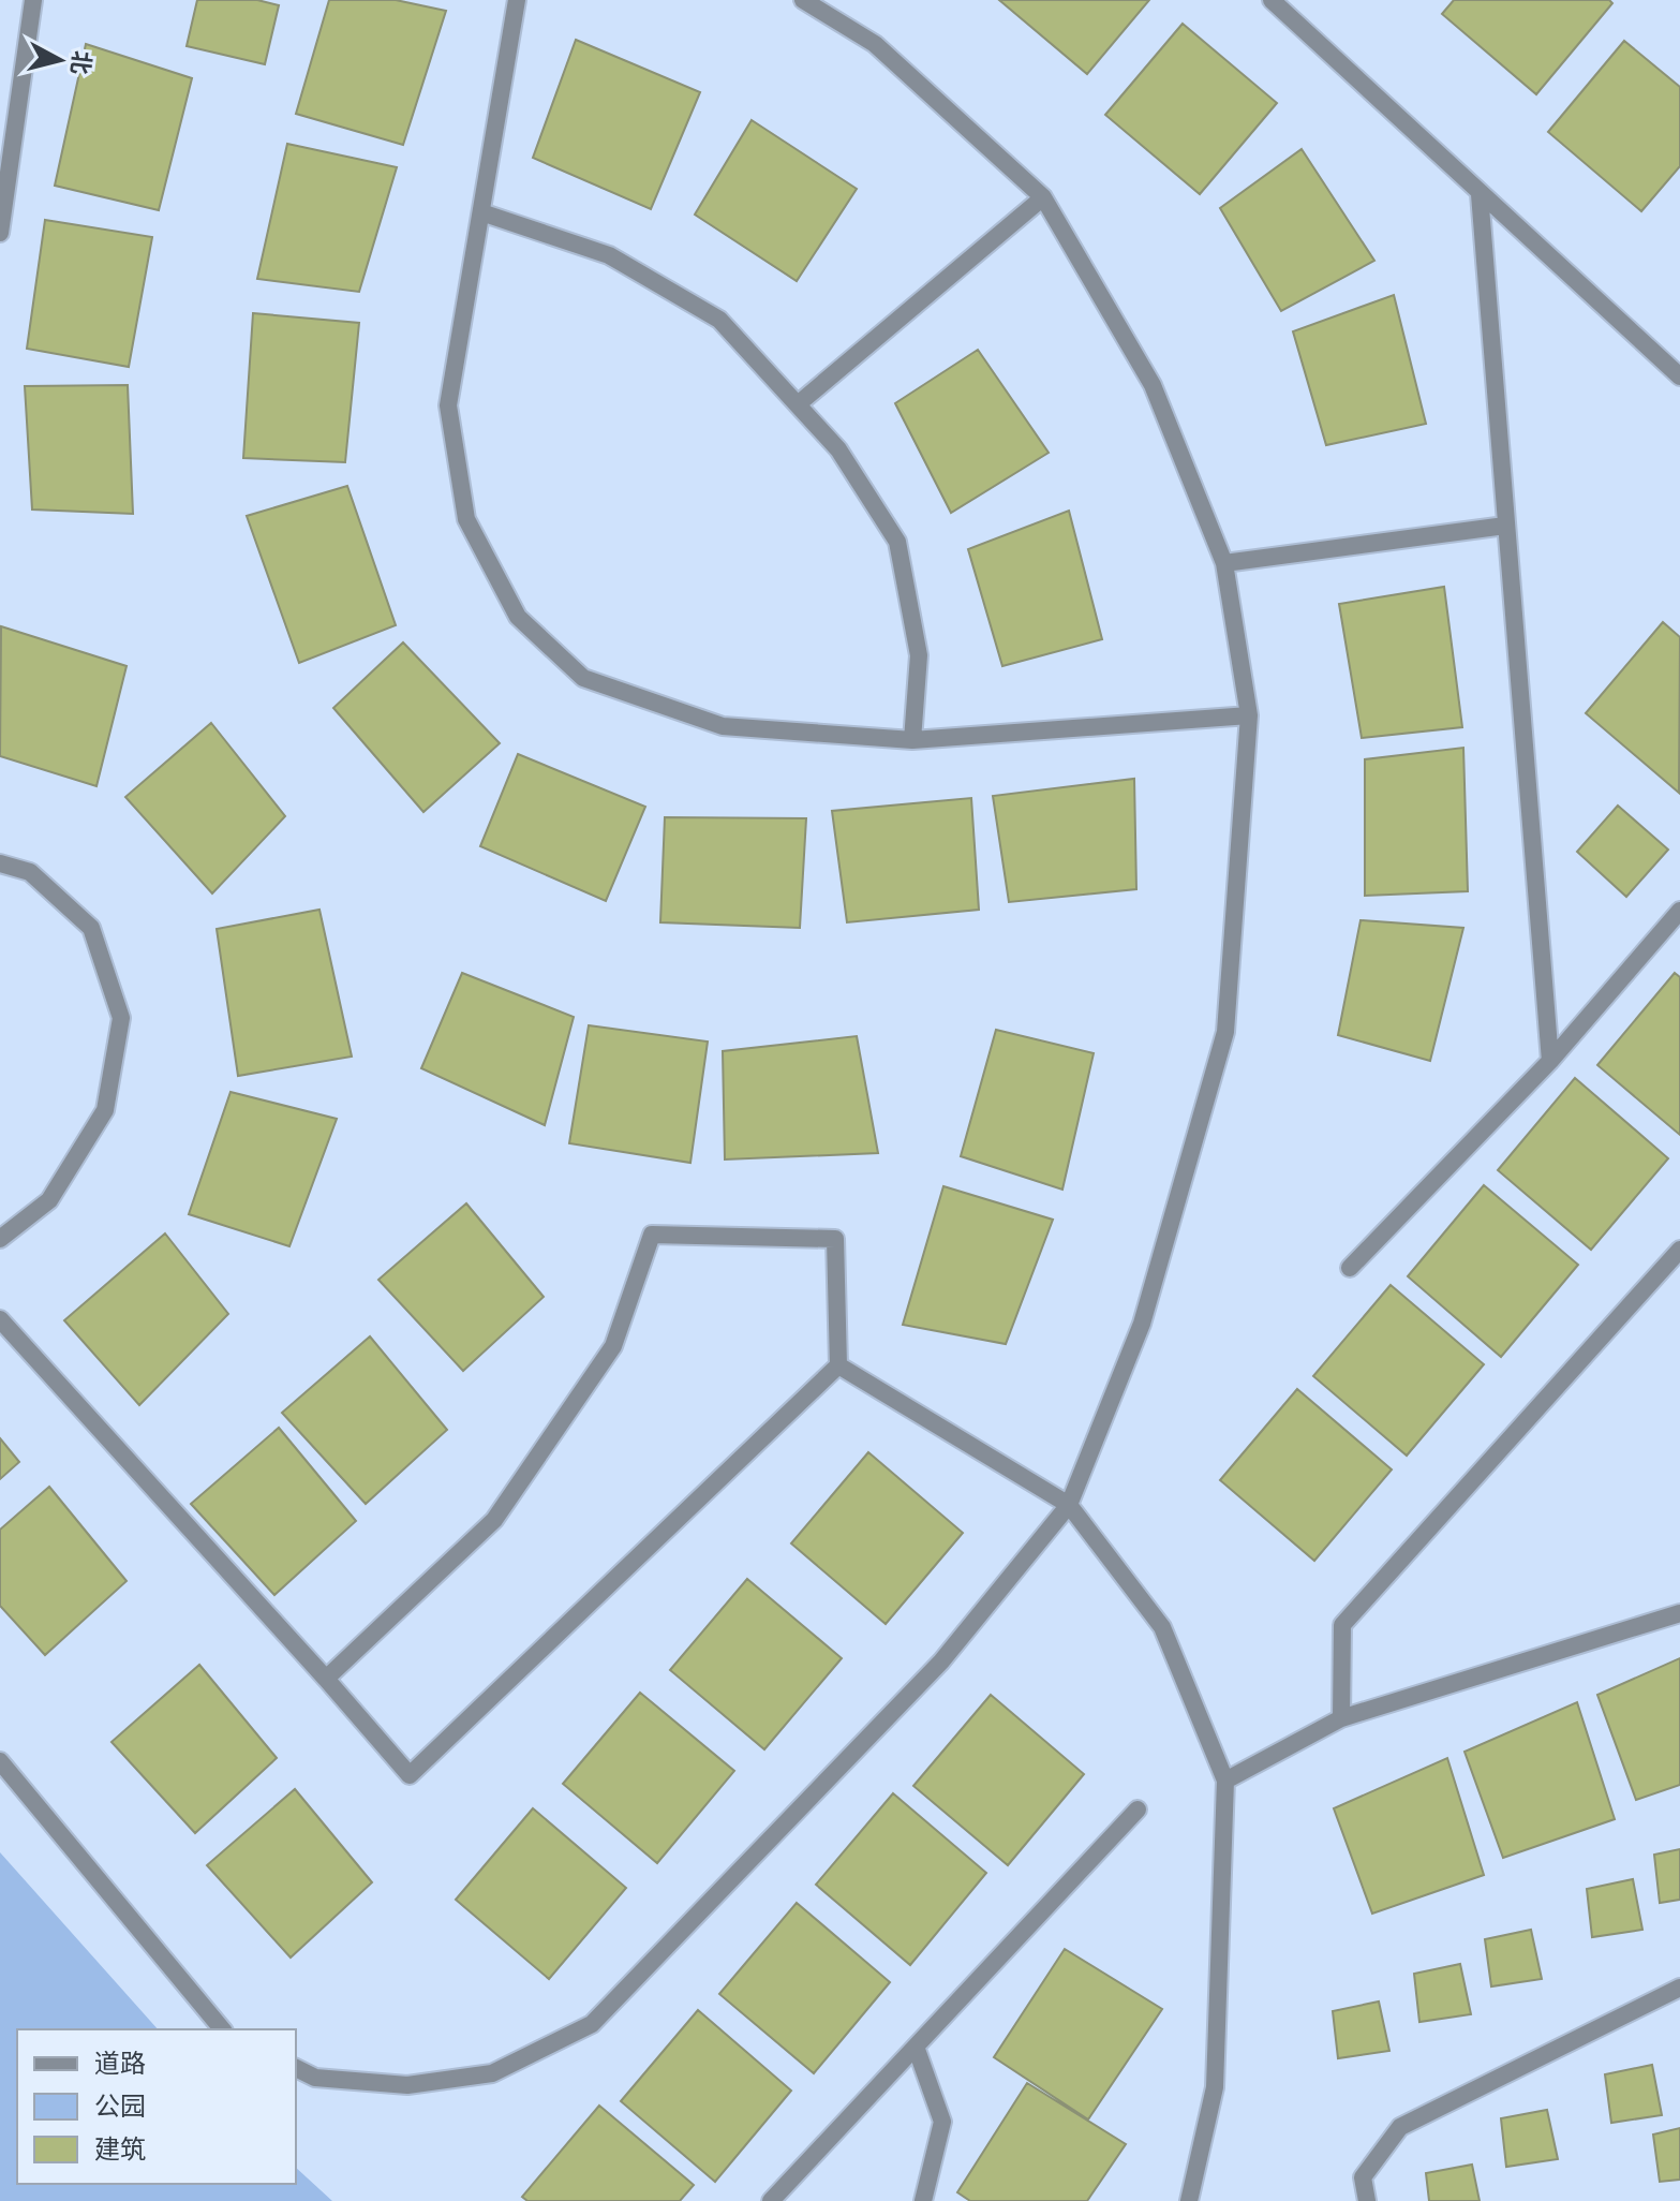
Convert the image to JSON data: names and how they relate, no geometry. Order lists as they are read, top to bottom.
{
  "legend": ["道路", "公园", "建筑"],
  "north": "right"
}
